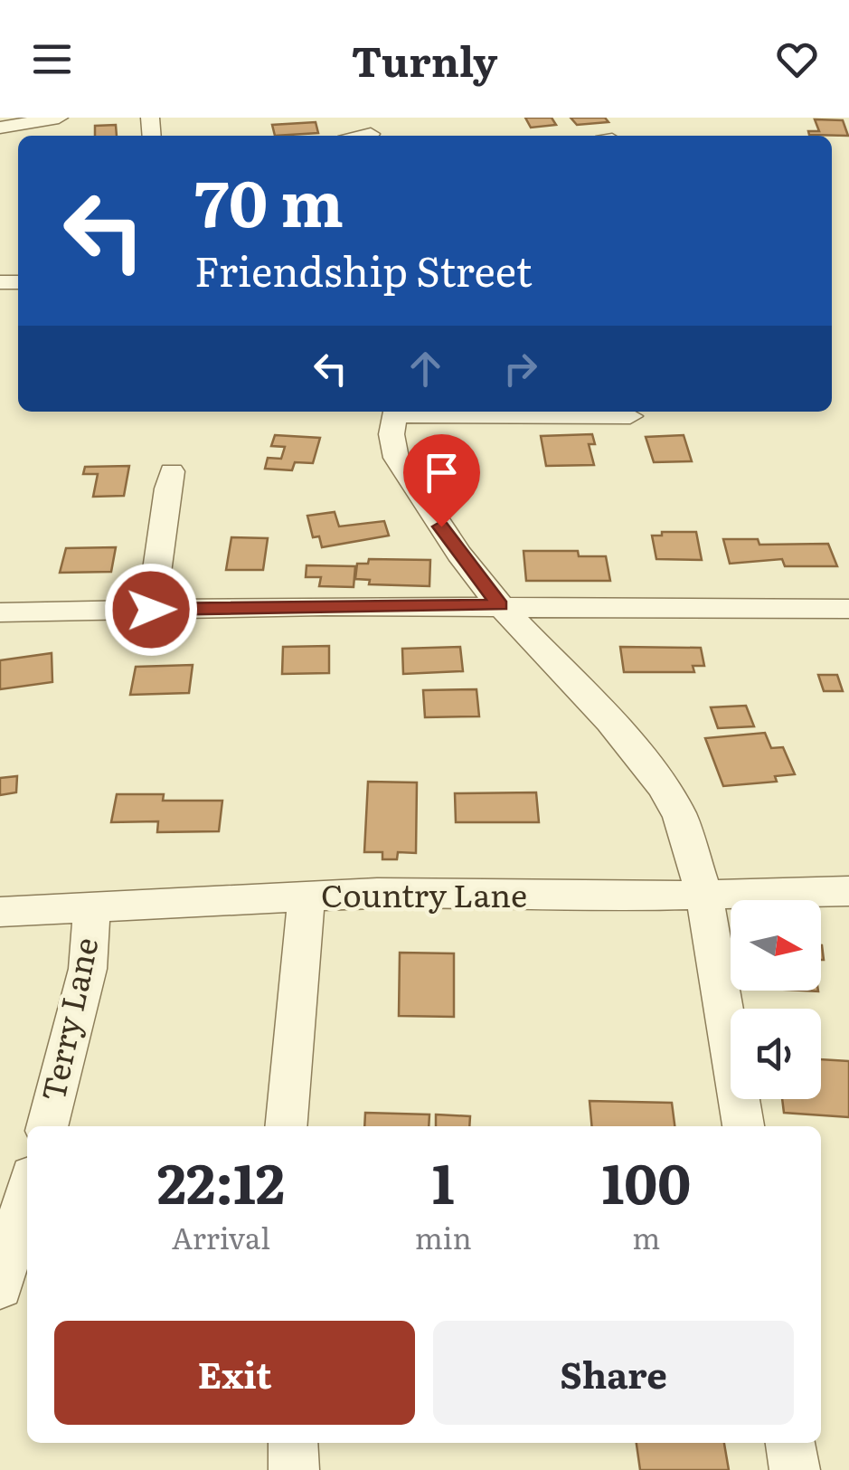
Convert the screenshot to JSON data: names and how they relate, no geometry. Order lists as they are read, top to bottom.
{
  "streets": {
    "street": ["Country Lane", "Terry Lane"]
  },
  "crossings": [
    ["Country Lane", "Terry Lane"]
  ],
  "north": "right",
  "page": {
    "header": "Turnly",
    "turn": ["70 m", "Friendship Street"],
    "eta": [
      "22:12",
      "Arrival",
      "1",
      "min",
      "100",
      "m"
    ],
    "buttons": ["Exit", "Share"]
  }
}
